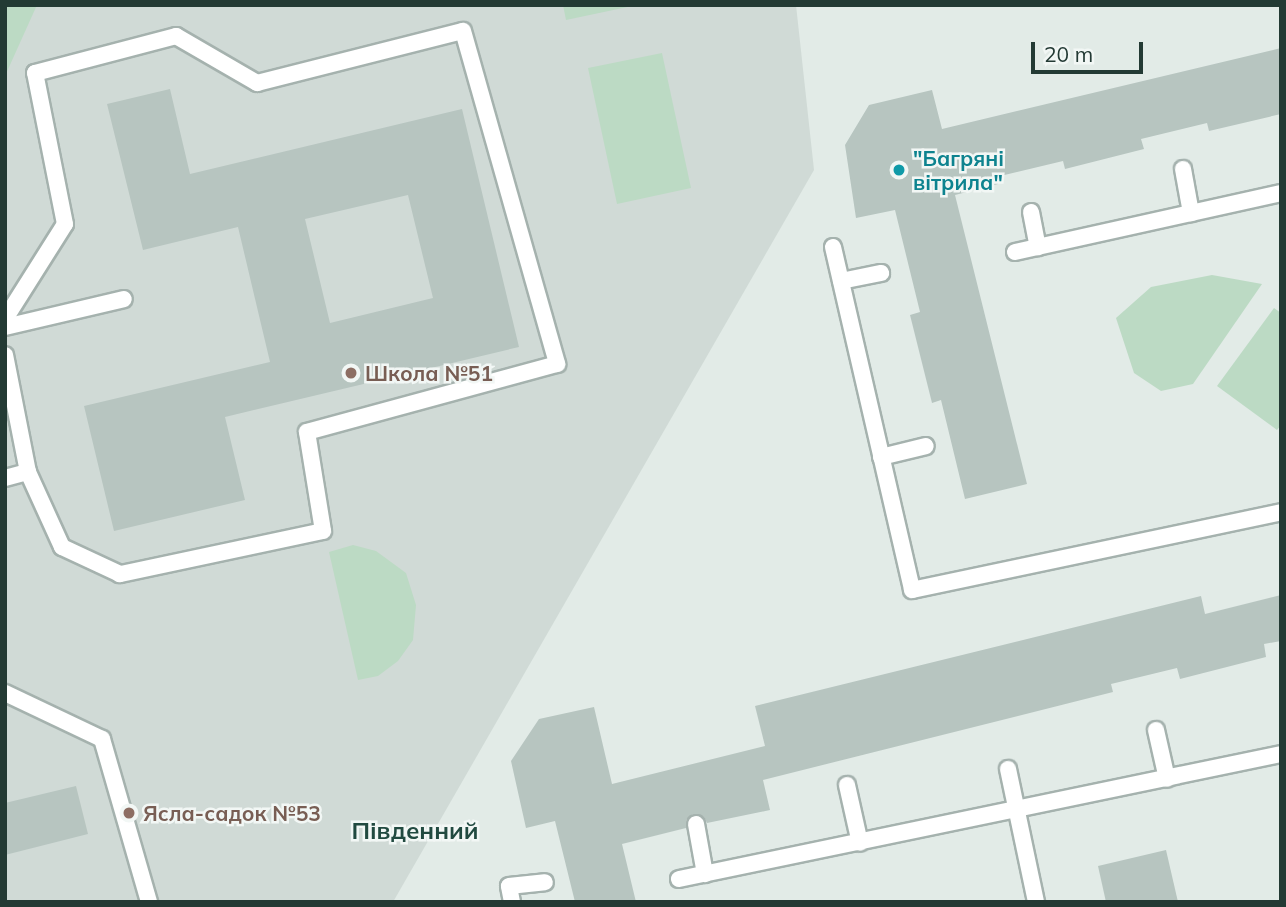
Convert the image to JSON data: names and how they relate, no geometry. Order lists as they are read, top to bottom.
{
  "districts": ["Південний"],
  "places": ["\"Багряні вітрила\"", "Школа №51", "Ясла-садок №53"],
  "scale_bar": "20 m"
}
